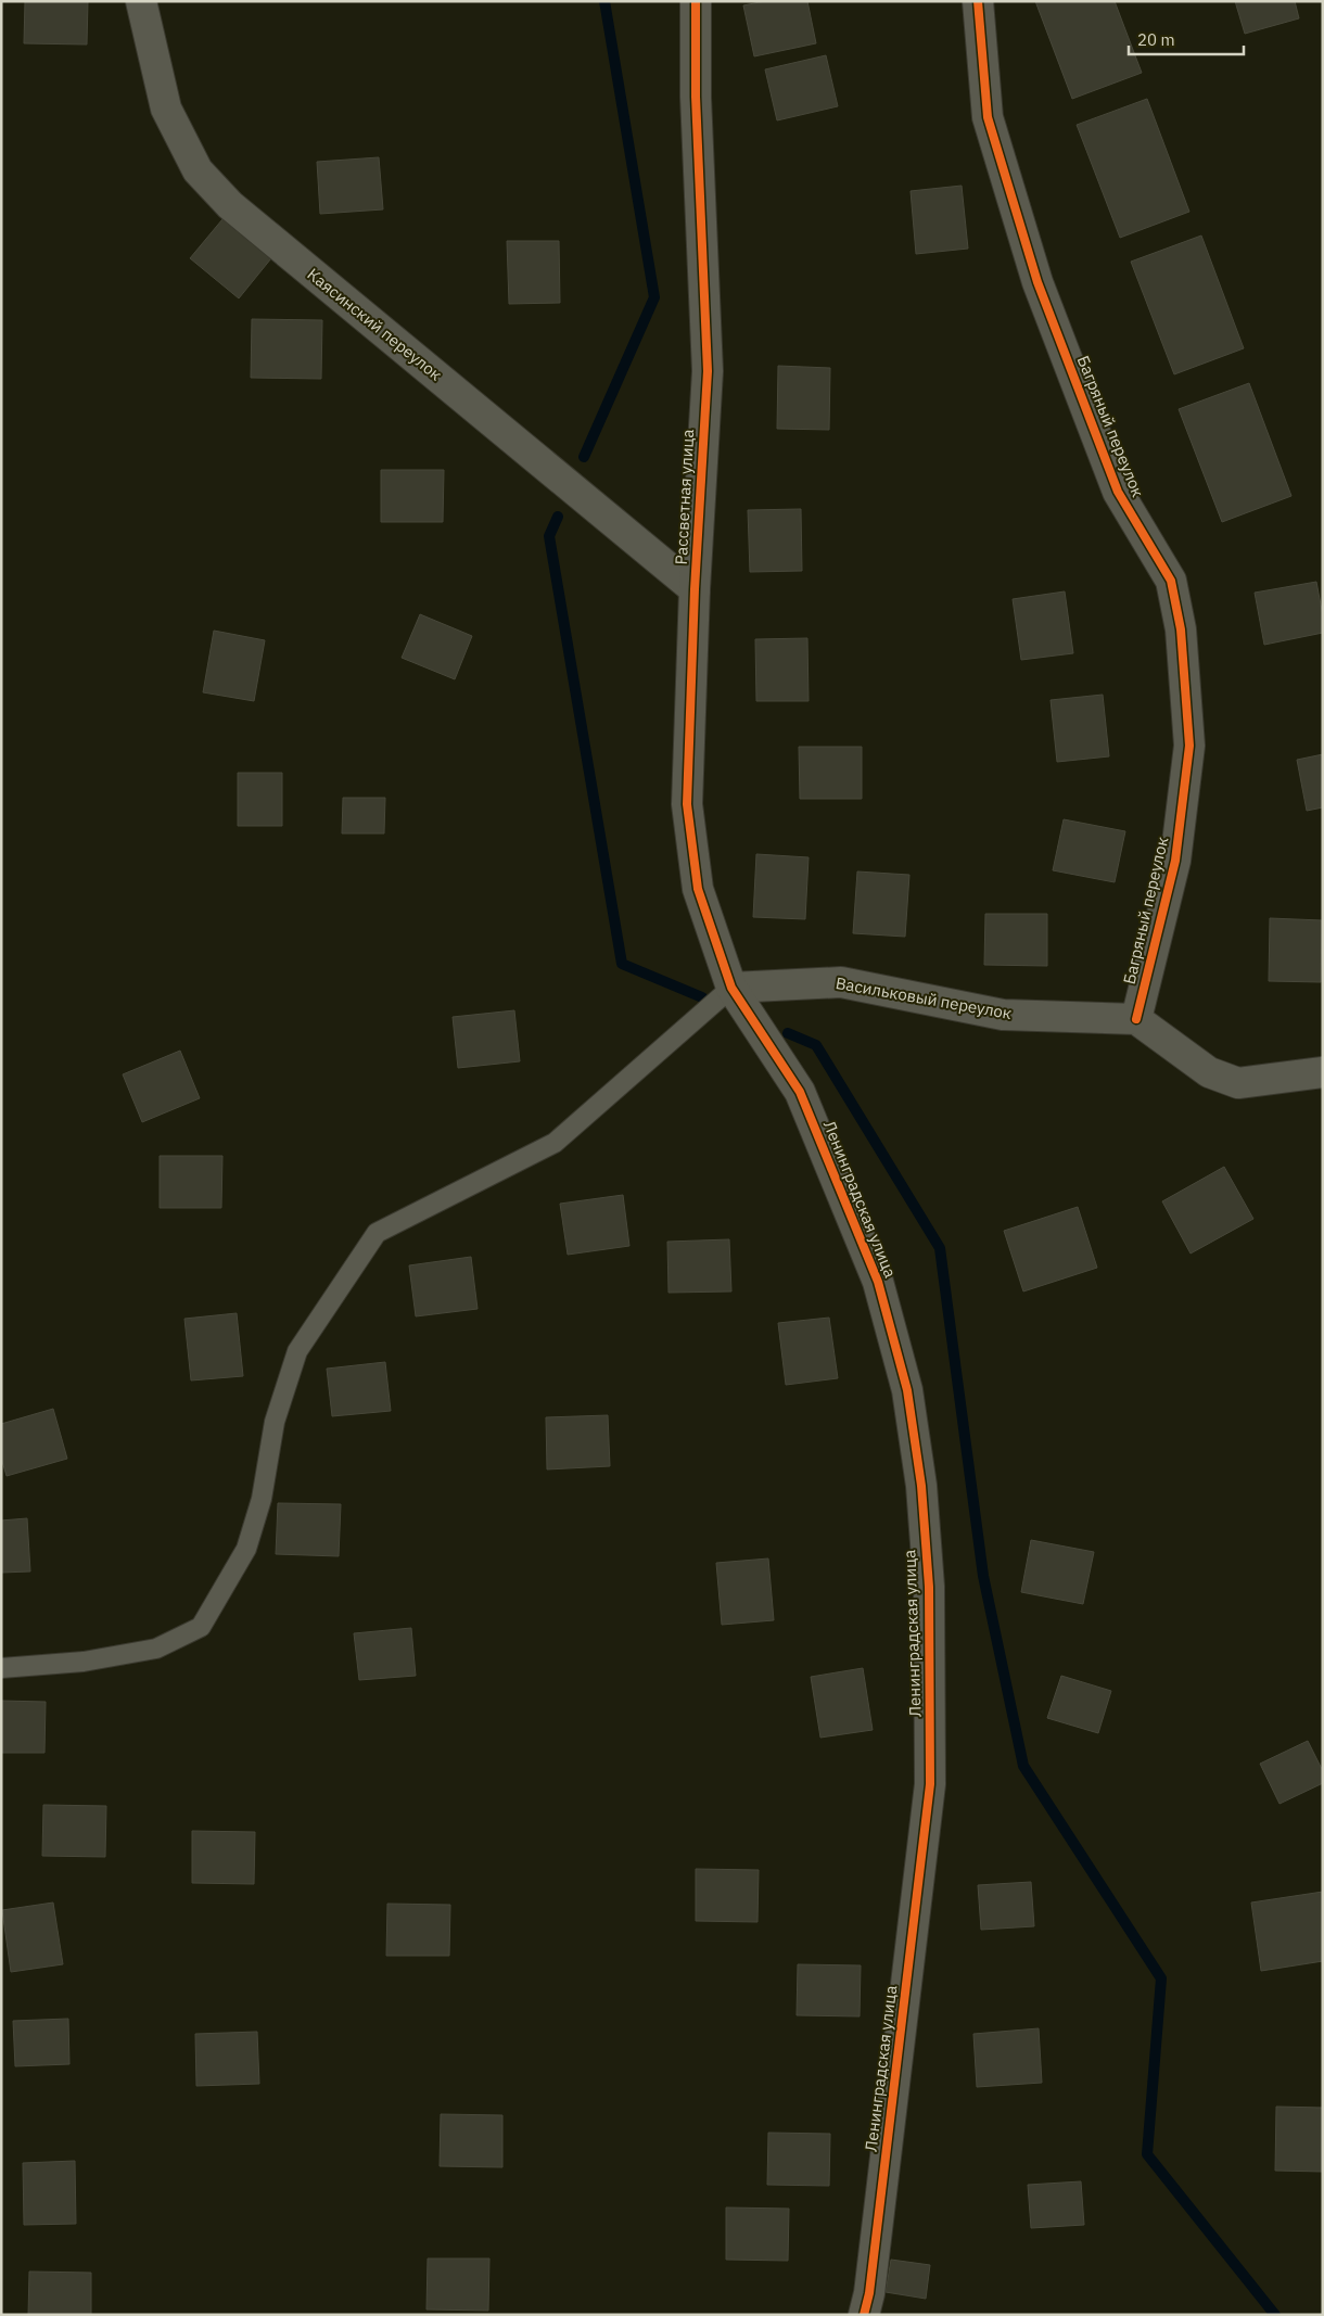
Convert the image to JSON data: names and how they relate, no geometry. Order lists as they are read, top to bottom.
{
  "streets": {
    "street": [
      "Каясинский переулок",
      "Багряный переулок",
      "Рассветная улица",
      "Васильковый переулок",
      "Ленинградская улица"
    ]
  },
  "crossings": [
    ["Каясинский переулок", "Рассветная улица"],
    ["Багряный переулок", "Васильковый переулок"],
    ["Рассветная улица", "Васильковый переулок"],
    ["Рассветная улица", "Ленинградская улица"],
    ["Васильковый переулок", "Ленинградская улица"]
  ],
  "scale_bar": "20 m"
}
